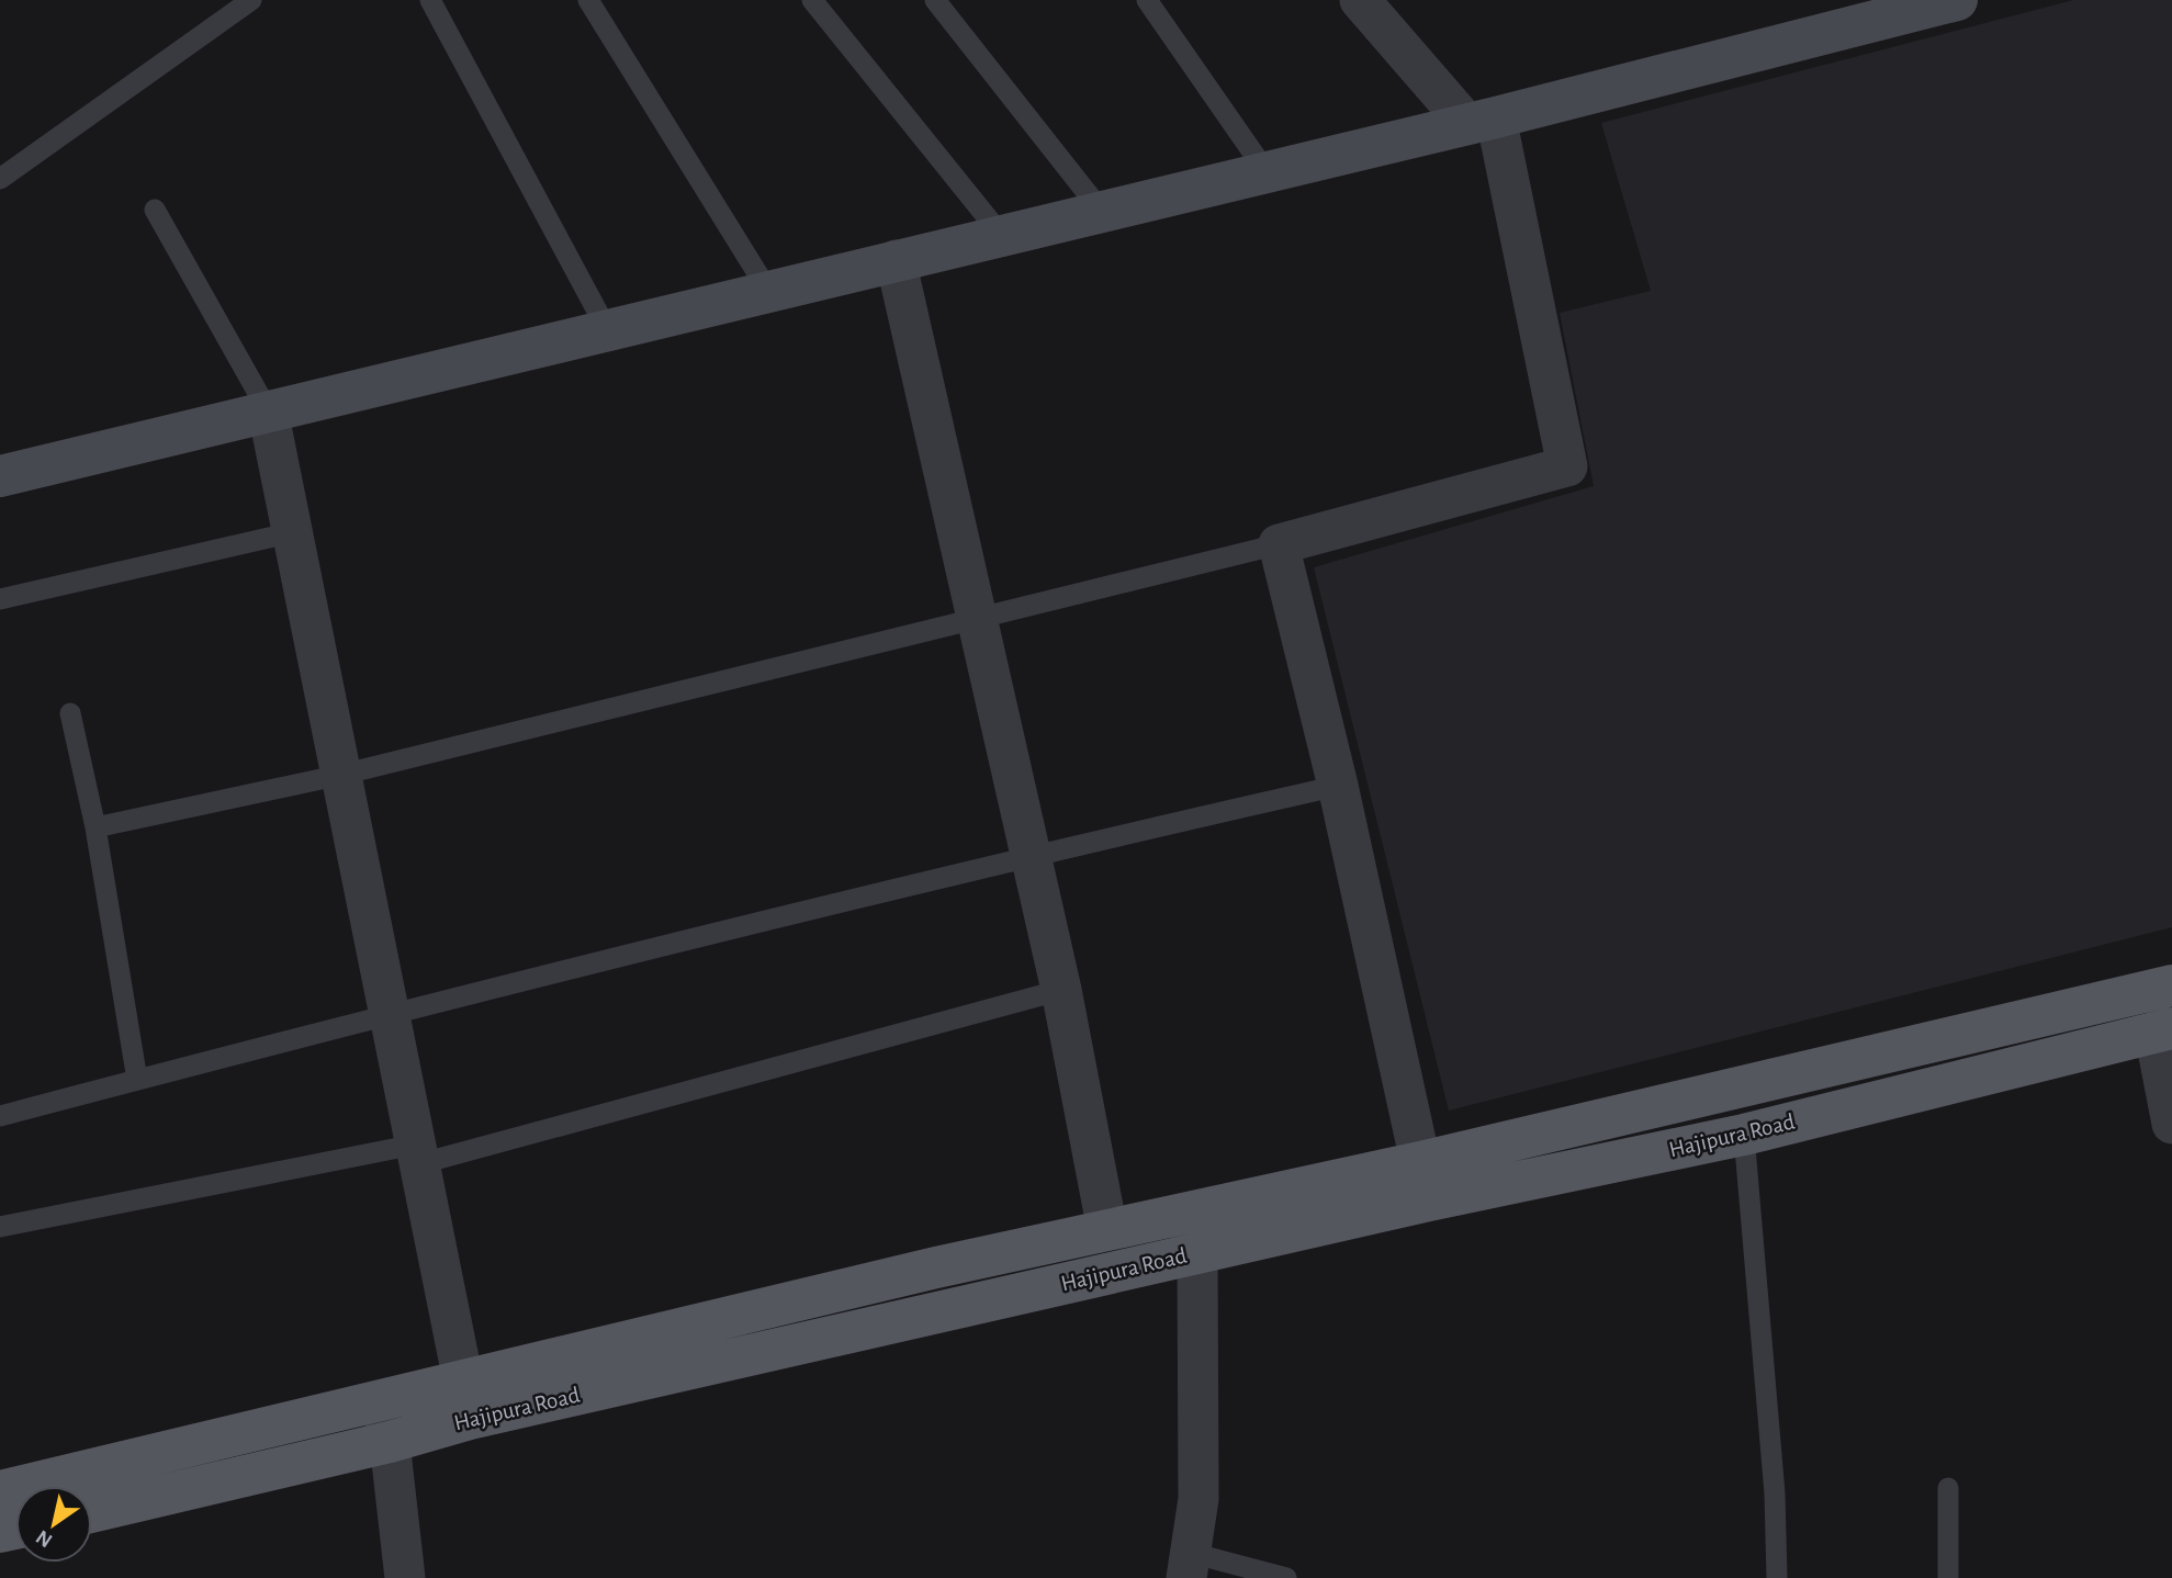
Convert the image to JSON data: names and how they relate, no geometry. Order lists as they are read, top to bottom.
{
  "streets": {
    "main road": ["Hajipura Road"]
  },
  "north": "bottom left"
}
